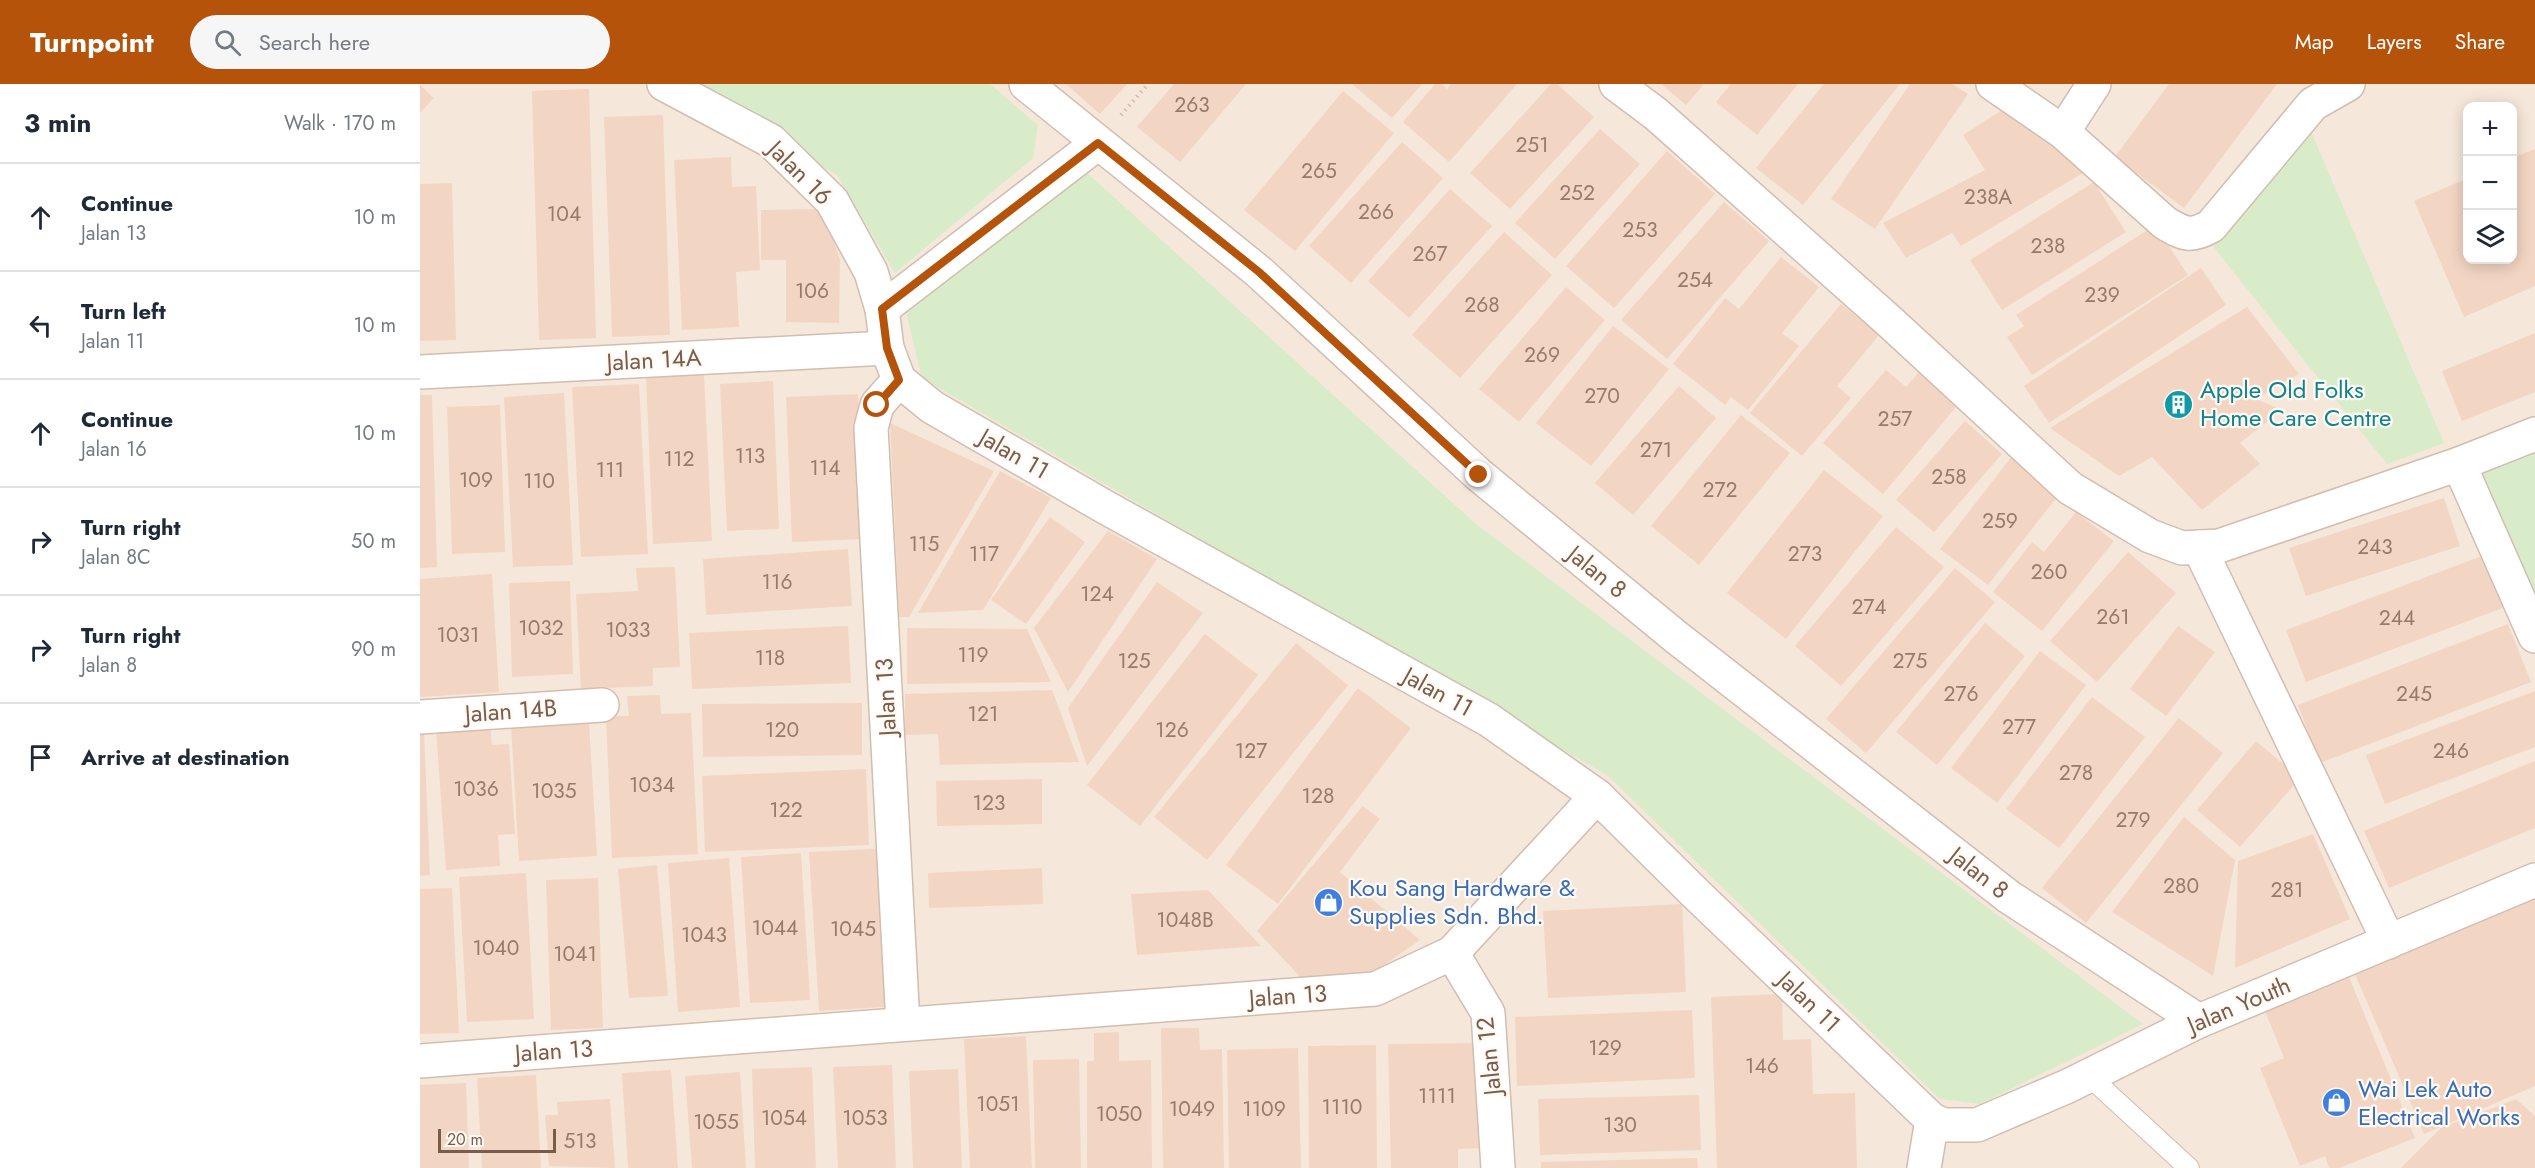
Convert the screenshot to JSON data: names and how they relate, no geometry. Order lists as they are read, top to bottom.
{
  "streets": {
    "street": [
      "Jalan 16",
      "Jalan 14A",
      "Jalan 11",
      "Jalan 8",
      "Jalan 13",
      "Jalan 14B",
      "Jalan Youth",
      "Jalan 12"
    ]
  },
  "crossings": [
    ["Jalan 16", "Jalan 14A"],
    ["Jalan 11", "Jalan 13"],
    ["Jalan 11", "Jalan Youth"],
    ["Jalan 8", "Jalan Youth"],
    ["Jalan 13", "Jalan 12"]
  ],
  "places": {
    "building": ["Apple Old Folks Home Care Centre"],
    "shop": ["Kou Sang Hardware & Supplies Sdn. Bhd.", "Wai Lek Auto Electrical Works"]
  },
  "house_numbers": [
    "263",
    "251",
    "265",
    "252",
    "238A",
    "266",
    "104",
    "253",
    "238",
    "267",
    "254",
    "106",
    "239",
    "268",
    "269",
    "270",
    "257",
    "271",
    "113",
    "112",
    "114",
    "111",
    "258",
    "109",
    "110",
    "272",
    "259",
    "115",
    "243",
    "117",
    "273",
    "260",
    "116",
    "124",
    "274",
    "261",
    "244",
    "1032",
    "1033",
    "1031",
    "119",
    "118",
    "125",
    "275",
    "276",
    "245",
    "121",
    "277",
    "120",
    "126",
    "127",
    "246",
    "278",
    "1034",
    "1036",
    "1035",
    "128",
    "123",
    "122",
    "279",
    "280",
    "281",
    "1048B",
    "1044",
    "1045",
    "1043",
    "1040",
    "1041",
    "129",
    "146",
    "1111",
    "1051",
    "1110",
    "1049",
    "1109",
    "1050",
    "1054",
    "1053",
    "1055",
    "130",
    "513"
  ],
  "scale_bar": "20 m",
  "page": {
    "header": "Turnpoint",
    "search": "Search here",
    "nav": ["Map", "Layers", "Share"],
    "heading": ["3 min", "Walk · 170 m"],
    "map_buttons": ["+", "−"],
    "list": [
      ["Continue", "Jalan 13", "10 m"],
      ["Turn left", "Jalan 11", "10 m"],
      ["Continue", "Jalan 16", "10 m"],
      ["Turn right", "Jalan 8C", "50 m"],
      ["Turn right", "Jalan 8", "90 m"],
      "Arrive at destination"
    ],
    "scale": "20 m"
  }
}
